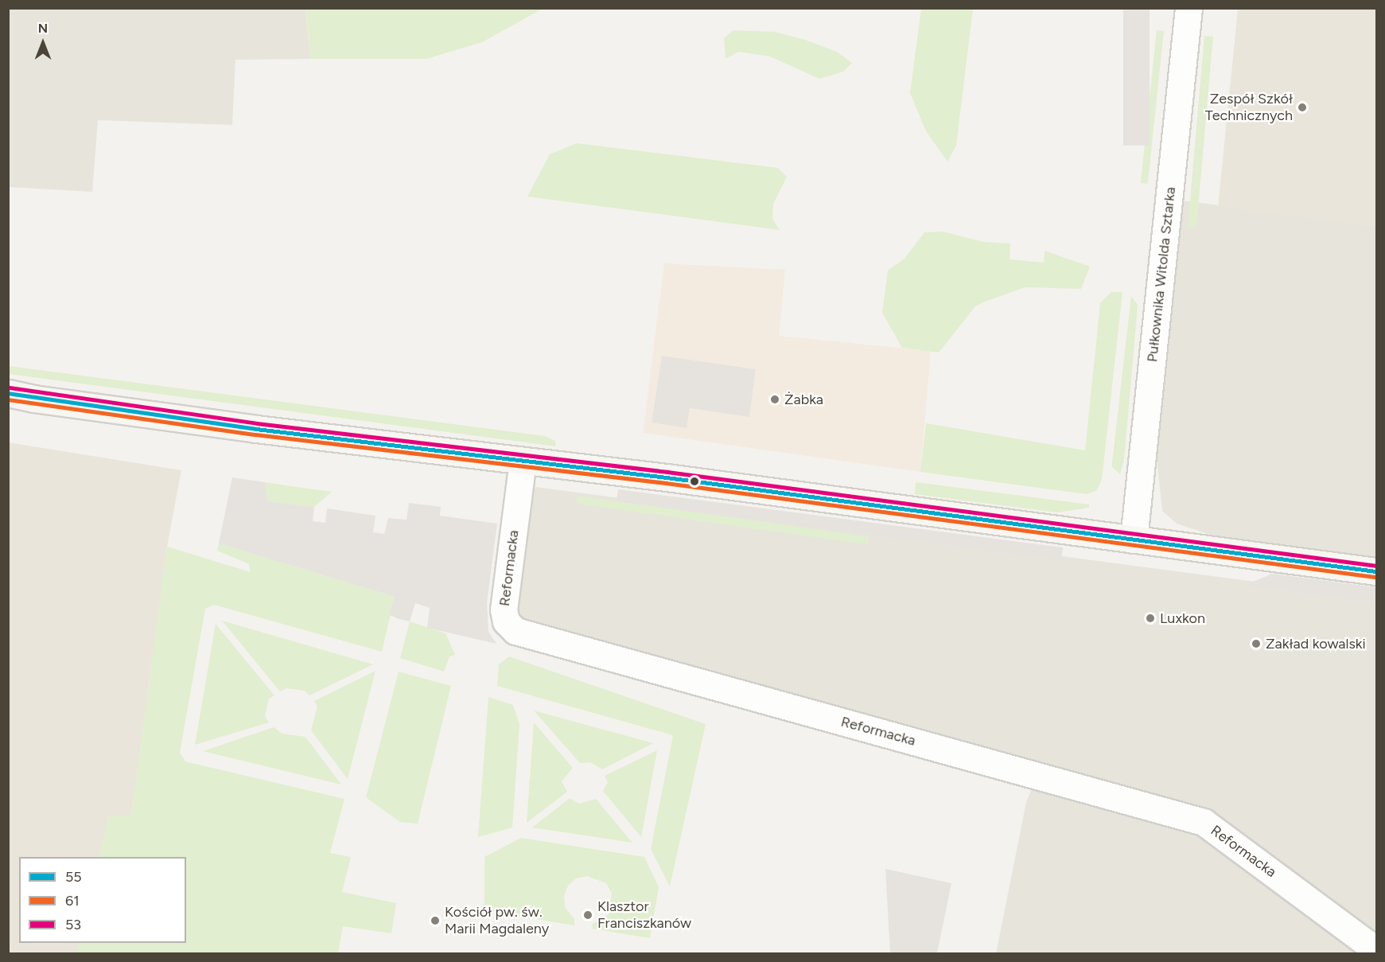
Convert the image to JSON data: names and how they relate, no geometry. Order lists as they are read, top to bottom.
{
  "streets": {
    "street": ["Pułkownika Witolda Sztarka", "Reformacka"]
  },
  "places": [
    "Zespół Szkół Technicznych",
    "Żabka",
    "Luxkon",
    "Zakład kowalski",
    "Klasztor Franciszkanów",
    "Kościół pw. św. Marii Magdaleny"
  ],
  "lines": ["transit line 53", "transit line 55", "transit line 61"],
  "legend": ["55", "61", "53"],
  "north": "top"
}
